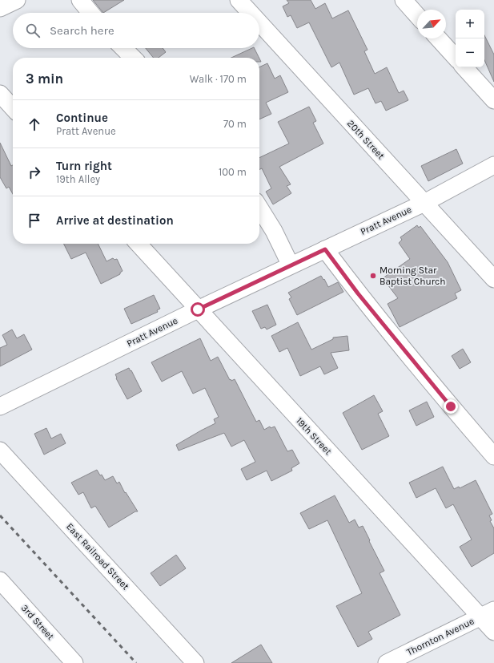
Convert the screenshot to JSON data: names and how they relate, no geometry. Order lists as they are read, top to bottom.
{
  "streets": {
    "street": [
      "20th Street",
      "Pratt Avenue",
      "19th Street",
      "East Railroad Street",
      "3rd Street",
      "Thornton Avenue"
    ]
  },
  "crossings": [
    ["20th Street", "Pratt Avenue"],
    ["Pratt Avenue", "19th Street"],
    ["19th Street", "Thornton Avenue"]
  ],
  "places": ["Morning Star Baptist Church"],
  "north": "top right",
  "page": {
    "map_buttons": ["+", "−"],
    "search": "Search here",
    "heading": ["3 min", "Walk · 170 m"],
    "list": [
      ["Continue", "Pratt Avenue", "70 m"],
      ["Turn right", "19th Alley", "100 m"],
      "Arrive at destination"
    ]
  }
}
